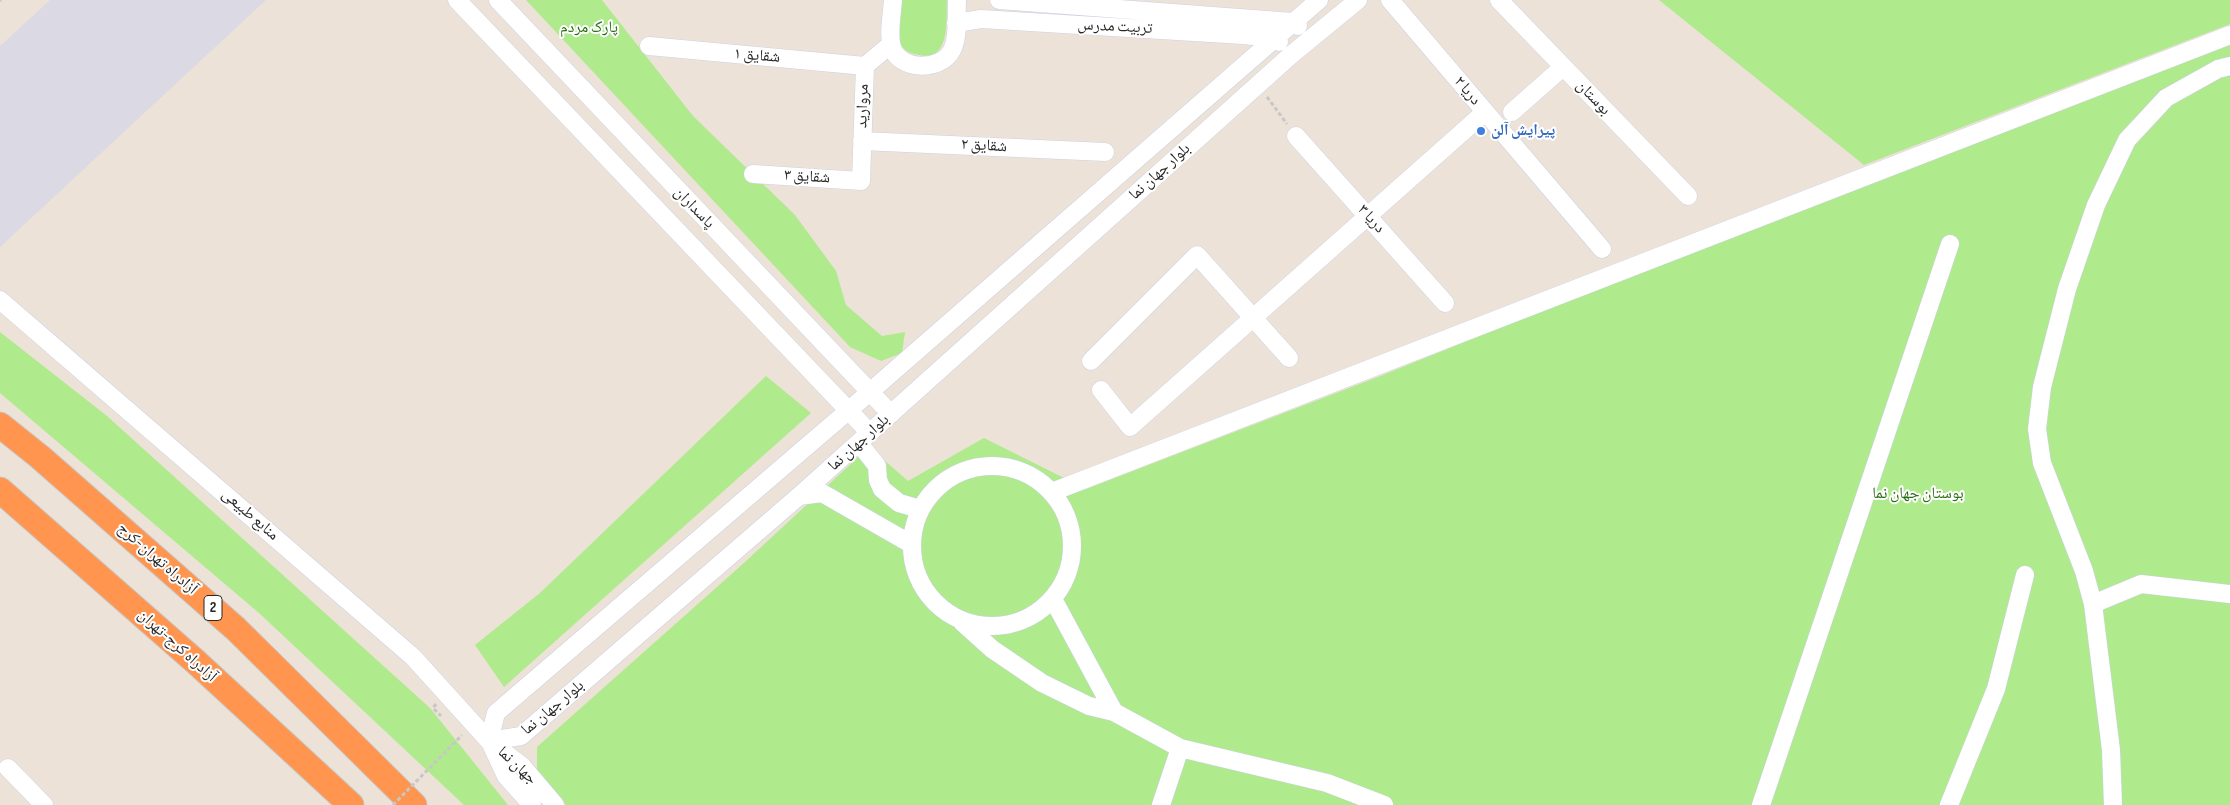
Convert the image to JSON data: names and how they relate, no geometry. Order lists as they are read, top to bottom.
{
  "streets": {
    "highway": ["آزادراه تهران-کرج", "2", "آزادراه کرج-تهران"],
    "street": [
      "تربیت مدرس",
      "شقایق ۱",
      "دریا ۲",
      "بوستان",
      "مروارید",
      "شقایق ۲",
      "بلوار جهان نما",
      "شقایق ۳",
      "پاسداران",
      "دریا ۳",
      "منابع طبیعی",
      "جهان نما"
    ]
  },
  "crossings": [
    ["تربیت مدرس", "بلوار جهان نما"],
    ["شقایق ۱", "مروارید"],
    ["مروارید", "شقایق ۲"],
    ["مروارید", "شقایق ۳"],
    ["بلوار جهان نما", "پاسداران"],
    ["بلوار جهان نما", "منابع طبیعی"],
    ["بلوار جهان نما", "جهان نما"],
    ["منابع طبیعی", "جهان نما"]
  ],
  "parks": ["پارک مردم", "بوستان جهان نما"],
  "places": ["پیرایش آلن"]
}
